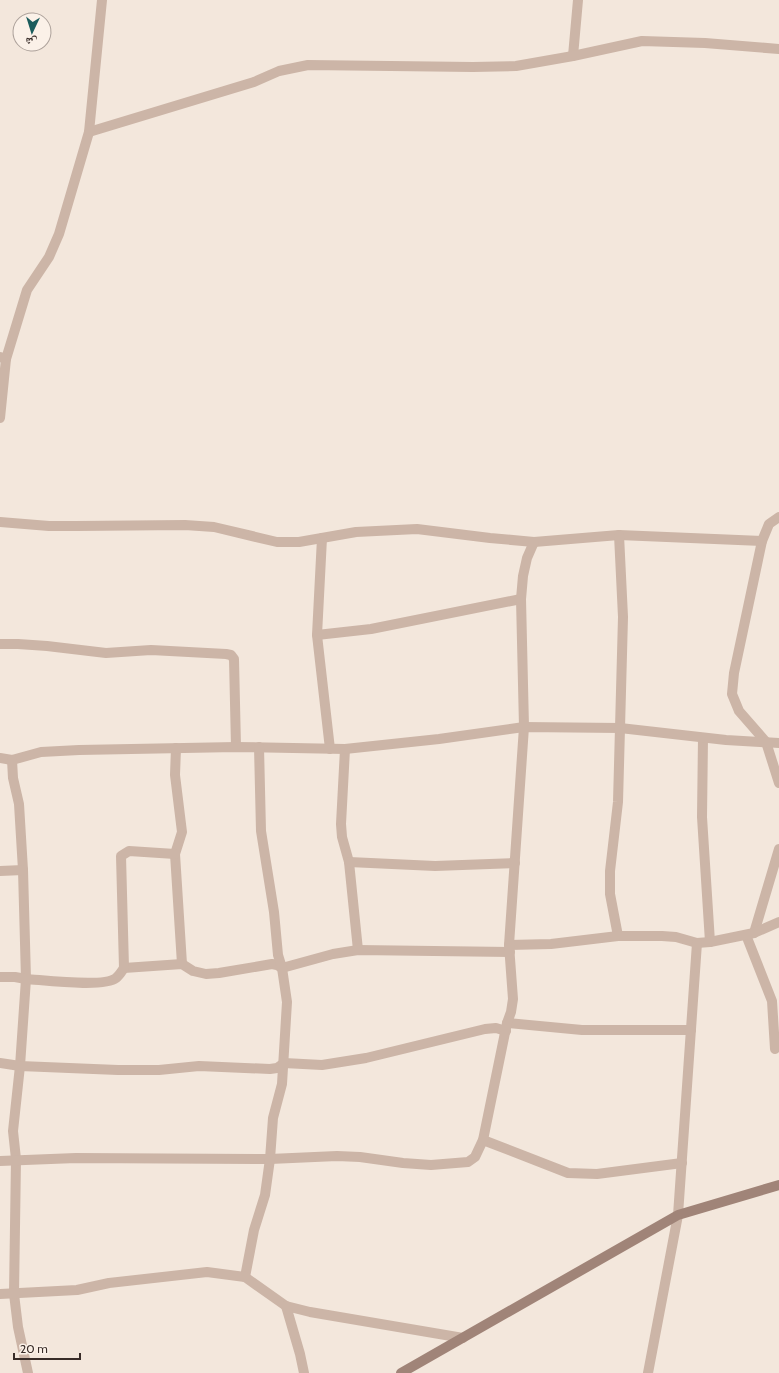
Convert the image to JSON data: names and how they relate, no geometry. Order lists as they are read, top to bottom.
{
  "scale_bar": "20 m",
  "north": "bottom"
}
